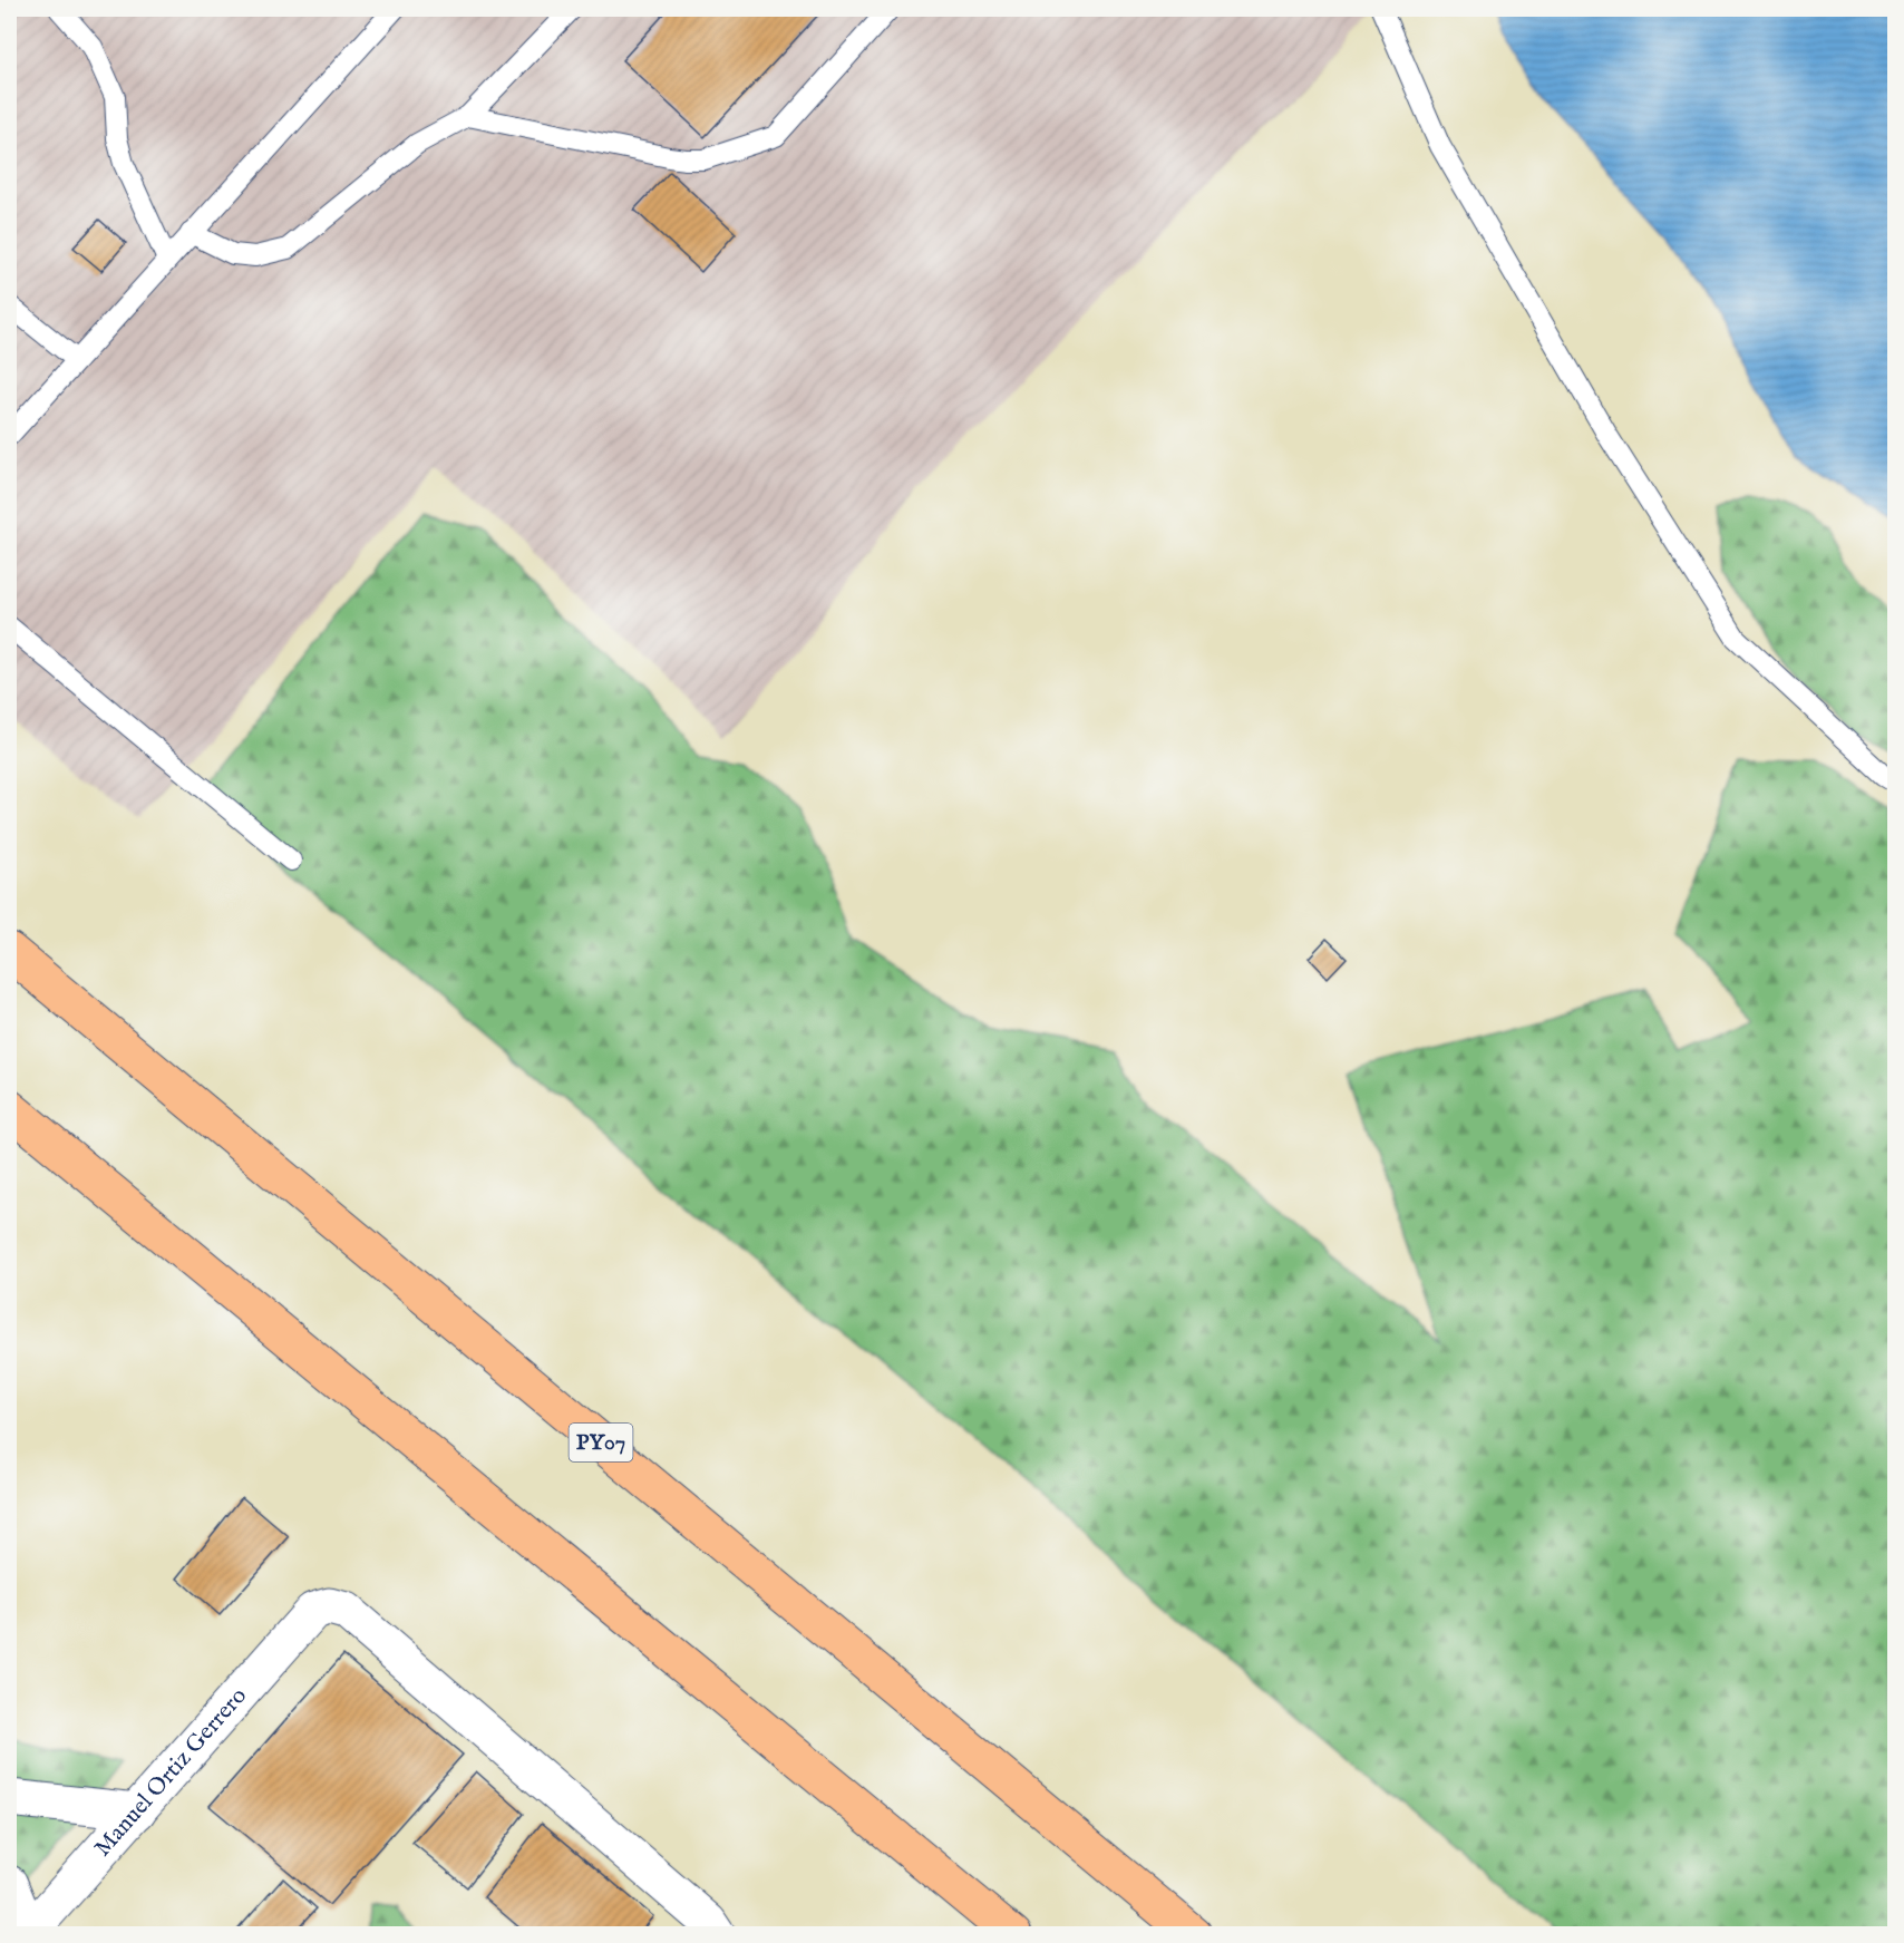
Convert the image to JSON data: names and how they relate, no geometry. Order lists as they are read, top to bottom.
{
  "streets": {
    "highway": ["PY07"],
    "street": ["Manuel Ortiz Gerrero"]
  }
}
